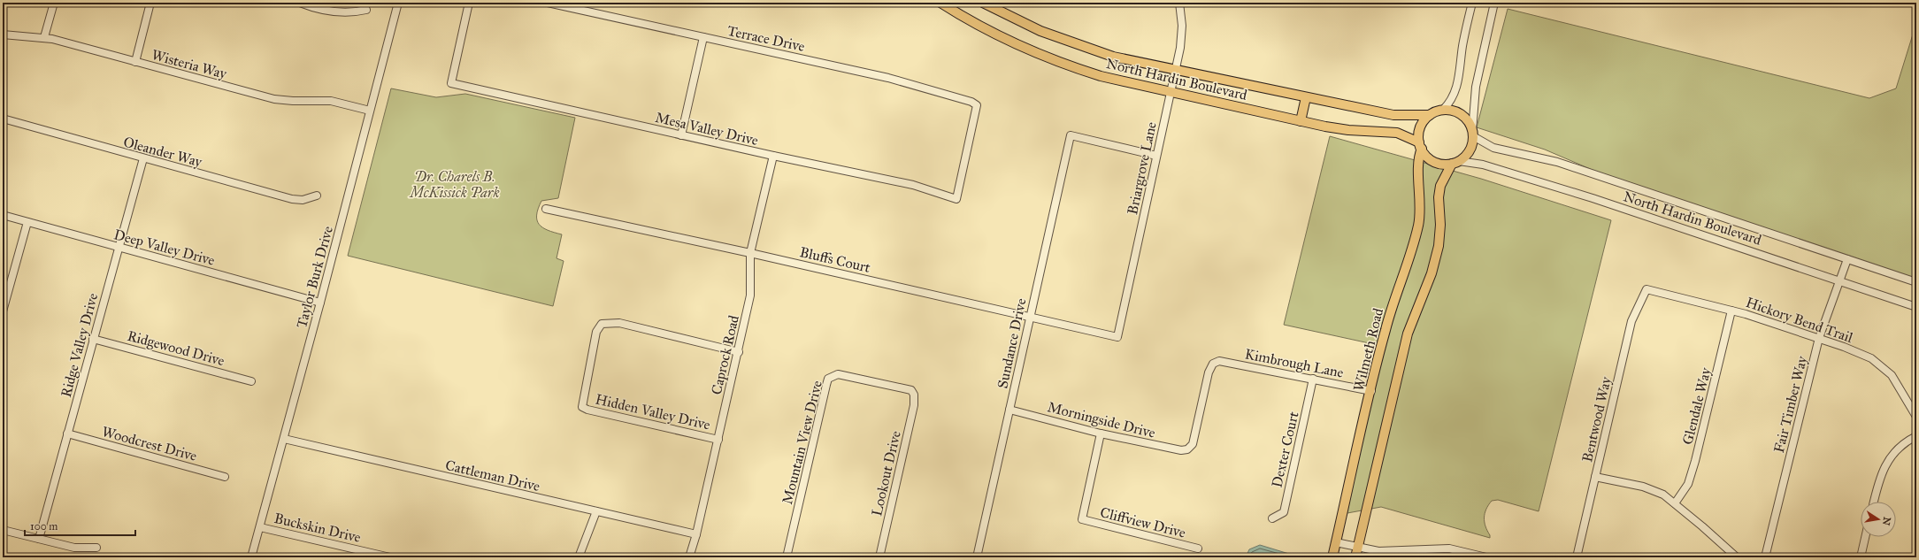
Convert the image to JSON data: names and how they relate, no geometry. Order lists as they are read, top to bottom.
{
  "streets": {
    "main road": ["North Hardin Boulevard", "Wilmeth Road"],
    "street": [
      "Terrace Drive",
      "Wisteria Way",
      "Mesa Valley Drive",
      "Oleander Way",
      "Briargrove Lane",
      "Deep Valley Drive",
      "Bluffs Court",
      "Taylor Burk Drive",
      "Hickory Bend Trail",
      "Sundance Drive",
      "Ridge Valley Drive",
      "Ridgewood Drive",
      "Caprock Road",
      "Kimbrough Lane",
      "Fair Timber Way",
      "Glendale Way",
      "Hidden Valley Drive",
      "Morningside Drive",
      "Bentwood Way",
      "Mountain View Drive",
      "Woodcrest Drive",
      "Dexter Court",
      "Lookout Drive",
      "Cattleman Drive",
      "Cliffview Drive",
      "Buckskin Drive"
    ]
  },
  "crossings": [
    ["Terrace Drive", "Mesa Valley Drive"],
    ["Wisteria Way", "Taylor Burk Drive"],
    ["North Hardin Boulevard", "Briargrove Lane"],
    ["North Hardin Boulevard", "Wilmeth Road"],
    ["North Hardin Boulevard", "Fair Timber Way"],
    ["Mesa Valley Drive", "Caprock Road"],
    ["Oleander Way", "Ridge Valley Drive"],
    ["Briargrove Lane", "Bluffs Court"],
    ["Briargrove Lane", "Sundance Drive"],
    ["Deep Valley Drive", "Taylor Burk Drive"],
    ["Deep Valley Drive", "Ridge Valley Drive"],
    ["Bluffs Court", "Sundance Drive"],
    ["Bluffs Court", "Caprock Road"],
    ["Taylor Burk Drive", "Cattleman Drive"],
    ["Taylor Burk Drive", "Buckskin Drive"],
    ["Hickory Bend Trail", "Fair Timber Way"],
    ["Hickory Bend Trail", "Glendale Way"],
    ["Hickory Bend Trail", "Bentwood Way"],
    ["Sundance Drive", "Morningside Drive"],
    ["Ridge Valley Drive", "Ridgewood Drive"],
    ["Ridge Valley Drive", "Woodcrest Drive"],
    ["Wilmeth Road", "Kimbrough Lane"],
    ["Caprock Road", "Hidden Valley Drive"],
    ["Caprock Road", "Cattleman Drive"],
    ["Kimbrough Lane", "Morningside Drive"],
    ["Kimbrough Lane", "Dexter Court"],
    ["Morningside Drive", "Cliffview Drive"],
    ["Mountain View Drive", "Lookout Drive"]
  ],
  "parks": ["Dr. Charels B. McKissick Park"],
  "scale_bar": "100 m",
  "north": "right"
}
